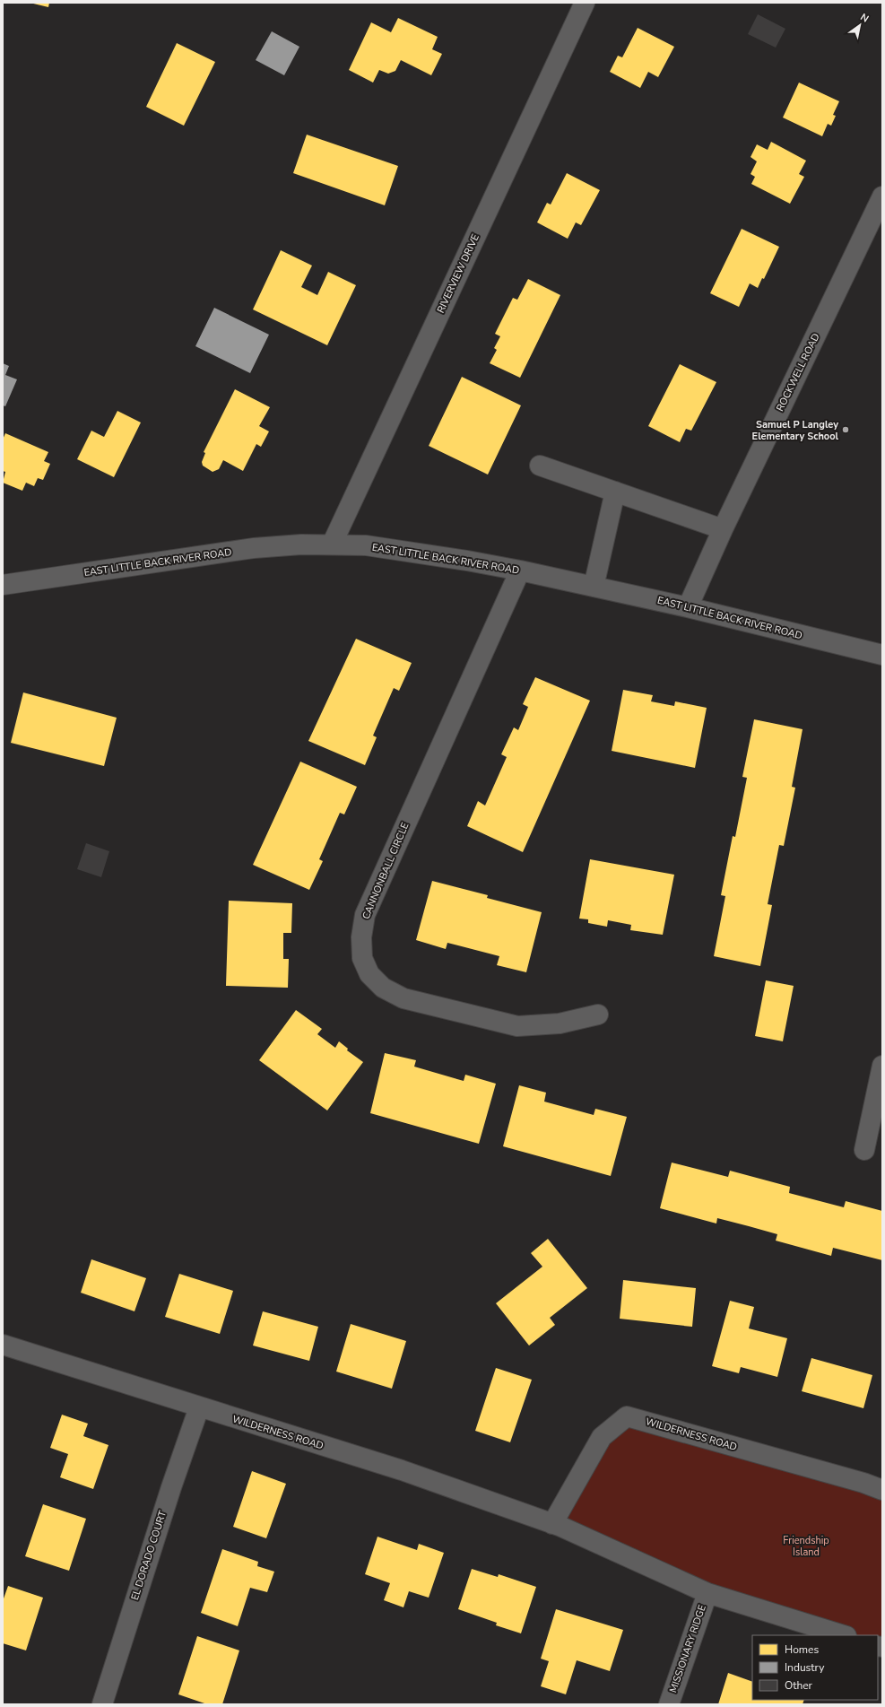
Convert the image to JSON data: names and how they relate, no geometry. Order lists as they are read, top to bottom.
{
  "streets": {
    "street": [
      "RIVERVIEW DRIVE",
      "ROCKWELL ROAD",
      "EAST LITTLE BACK RIVER ROAD",
      "CANNONBALL CIRCLE",
      "WILDERNESS ROAD",
      "EL DORADO COURT",
      "MISSIONARY RIDGE"
    ]
  },
  "crossings": [
    ["RIVERVIEW DRIVE", "EAST LITTLE BACK RIVER ROAD"],
    ["ROCKWELL ROAD", "EAST LITTLE BACK RIVER ROAD"],
    ["EAST LITTLE BACK RIVER ROAD", "CANNONBALL CIRCLE"],
    ["WILDERNESS ROAD", "EL DORADO COURT"],
    ["WILDERNESS ROAD", "MISSIONARY RIDGE"]
  ],
  "parks": ["Friendship Island"],
  "places": ["Samuel P Langley Elementary School"],
  "legend": ["Homes", "Industry", "Other"],
  "north": "top right"
}
